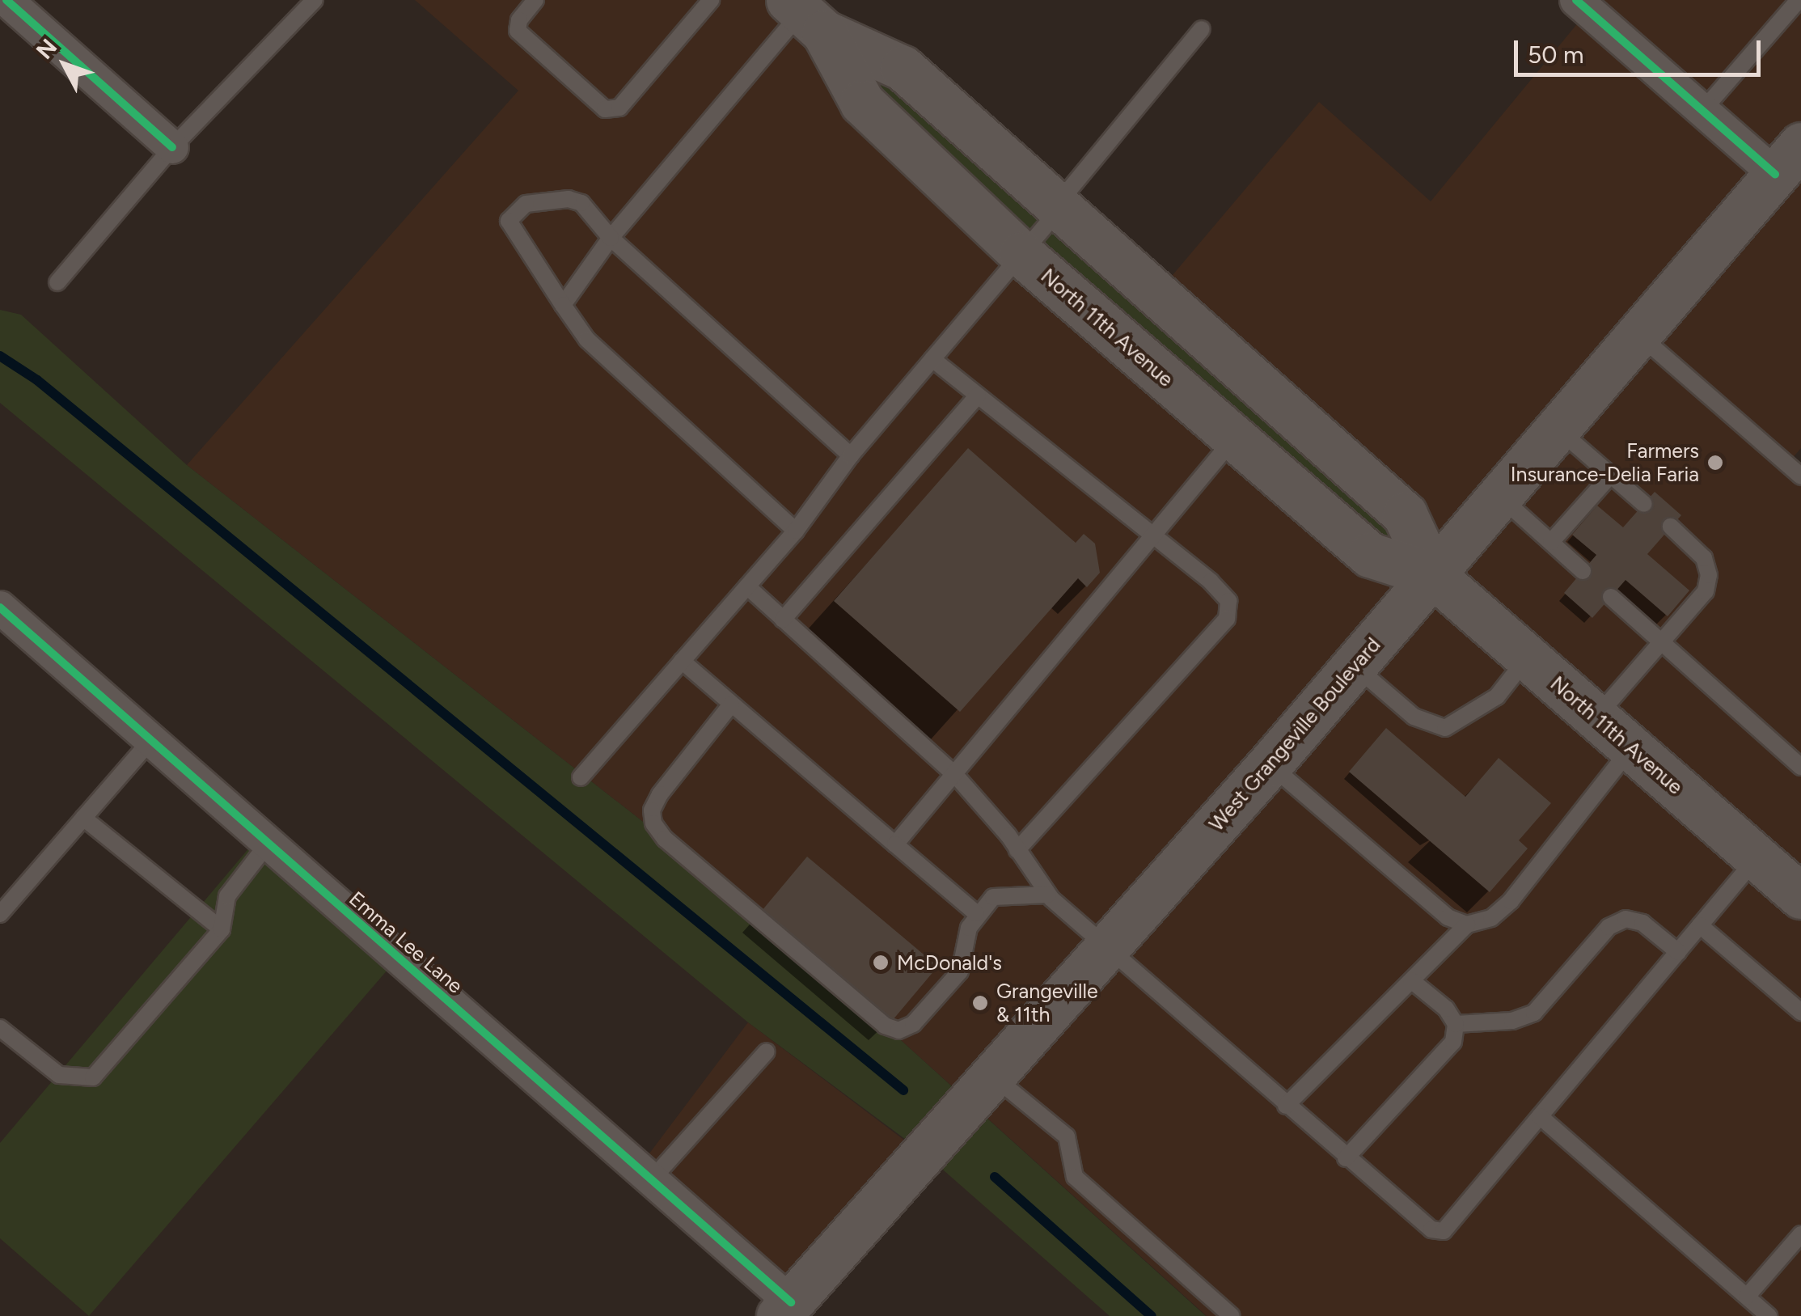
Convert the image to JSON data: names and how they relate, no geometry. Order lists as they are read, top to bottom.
{
  "streets": {
    "main road": ["North 11th Avenue", "West Grangeville Boulevard"],
    "street": ["Emma Lee Lane"]
  },
  "crossings": [
    ["North 11th Avenue", "West Grangeville Boulevard"],
    ["West Grangeville Boulevard", "Emma Lee Lane"]
  ],
  "places": ["Farmers Insurance-Delia Faria", "McDonald's", "Grangeville & 11th"],
  "scale_bar": "50 m",
  "north": "top left"
}
